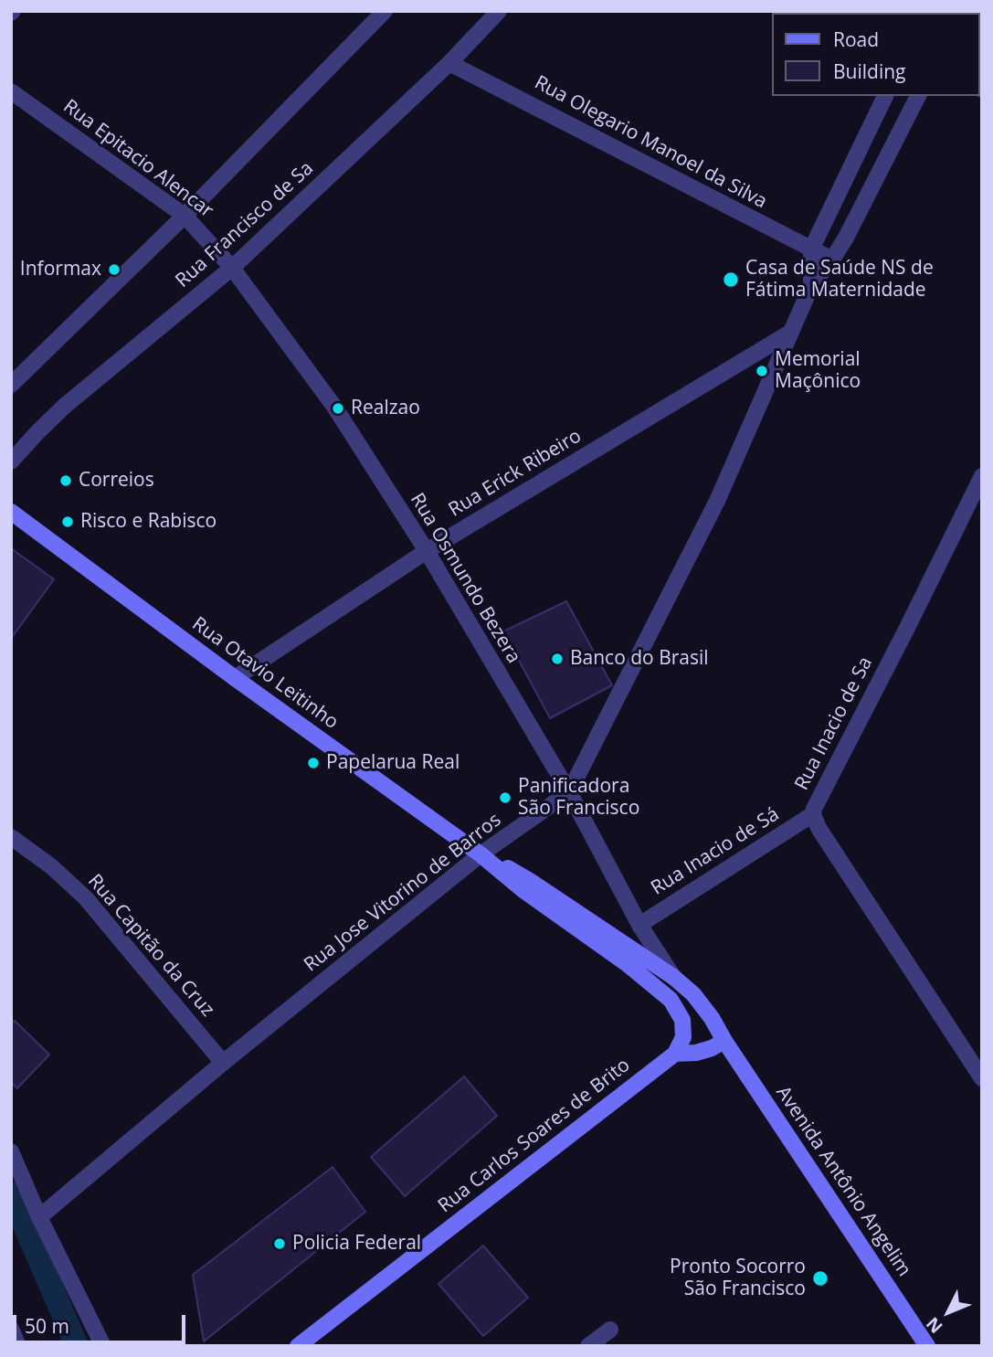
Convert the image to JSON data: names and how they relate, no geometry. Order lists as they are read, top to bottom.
{
  "streets": {
    "main road": ["Rua Otavio Leitinho", "Rua Carlos Soares de Brito", "Avenida Antônio Angelim"],
    "street": [
      "Rua Olegario Manoel da Silva",
      "Rua Epitacio Alencar",
      "Rua Francisco de Sa",
      "Rua Erick Ribeiro",
      "Rua Osmundo Bezera",
      "Rua Inacio de Sa",
      "Rua Inacio de Sá",
      "Rua Jose Vitorino de Barros",
      "Rua Capitão da Cruz"
    ]
  },
  "crossings": [
    ["Rua Olegario Manoel da Silva", "Rua Francisco de Sa"],
    ["Rua Olegario Manoel da Silva", "Rua Jose Vitorino de Barros"],
    ["Rua Epitacio Alencar", "Rua Francisco de Sa"],
    ["Rua Epitacio Alencar", "Rua Osmundo Bezera"],
    ["Rua Francisco de Sa", "Rua Osmundo Bezera"],
    ["Rua Erick Ribeiro", "Rua Osmundo Bezera"],
    ["Rua Erick Ribeiro", "Rua Otavio Leitinho"],
    ["Rua Erick Ribeiro", "Rua Jose Vitorino de Barros"],
    ["Rua Osmundo Bezera", "Rua Otavio Leitinho"],
    ["Rua Osmundo Bezera", "Rua Inacio de Sá"],
    ["Rua Osmundo Bezera", "Rua Jose Vitorino de Barros"],
    ["Rua Otavio Leitinho", "Rua Jose Vitorino de Barros"],
    ["Rua Otavio Leitinho", "Rua Carlos Soares de Brito"],
    ["Rua Otavio Leitinho", "Avenida Antônio Angelim"],
    ["Rua Inacio de Sa", "Rua Inacio de Sá"],
    ["Rua Jose Vitorino de Barros", "Rua Capitão da Cruz"]
  ],
  "places": [
    "Informax",
    "Casa de Saúde NS de Fátima Maternidade",
    "Memorial Maçônico",
    "Realzao",
    "Correios",
    "Risco e Rabisco",
    "Banco do Brasil",
    "Papelarua Real",
    "Panificadora São Francisco",
    "Policia Federal",
    "Pronto Socorro São Francisco"
  ],
  "legend": ["Road", "Building"],
  "scale_bar": "50 m",
  "north": "bottom left"
}
